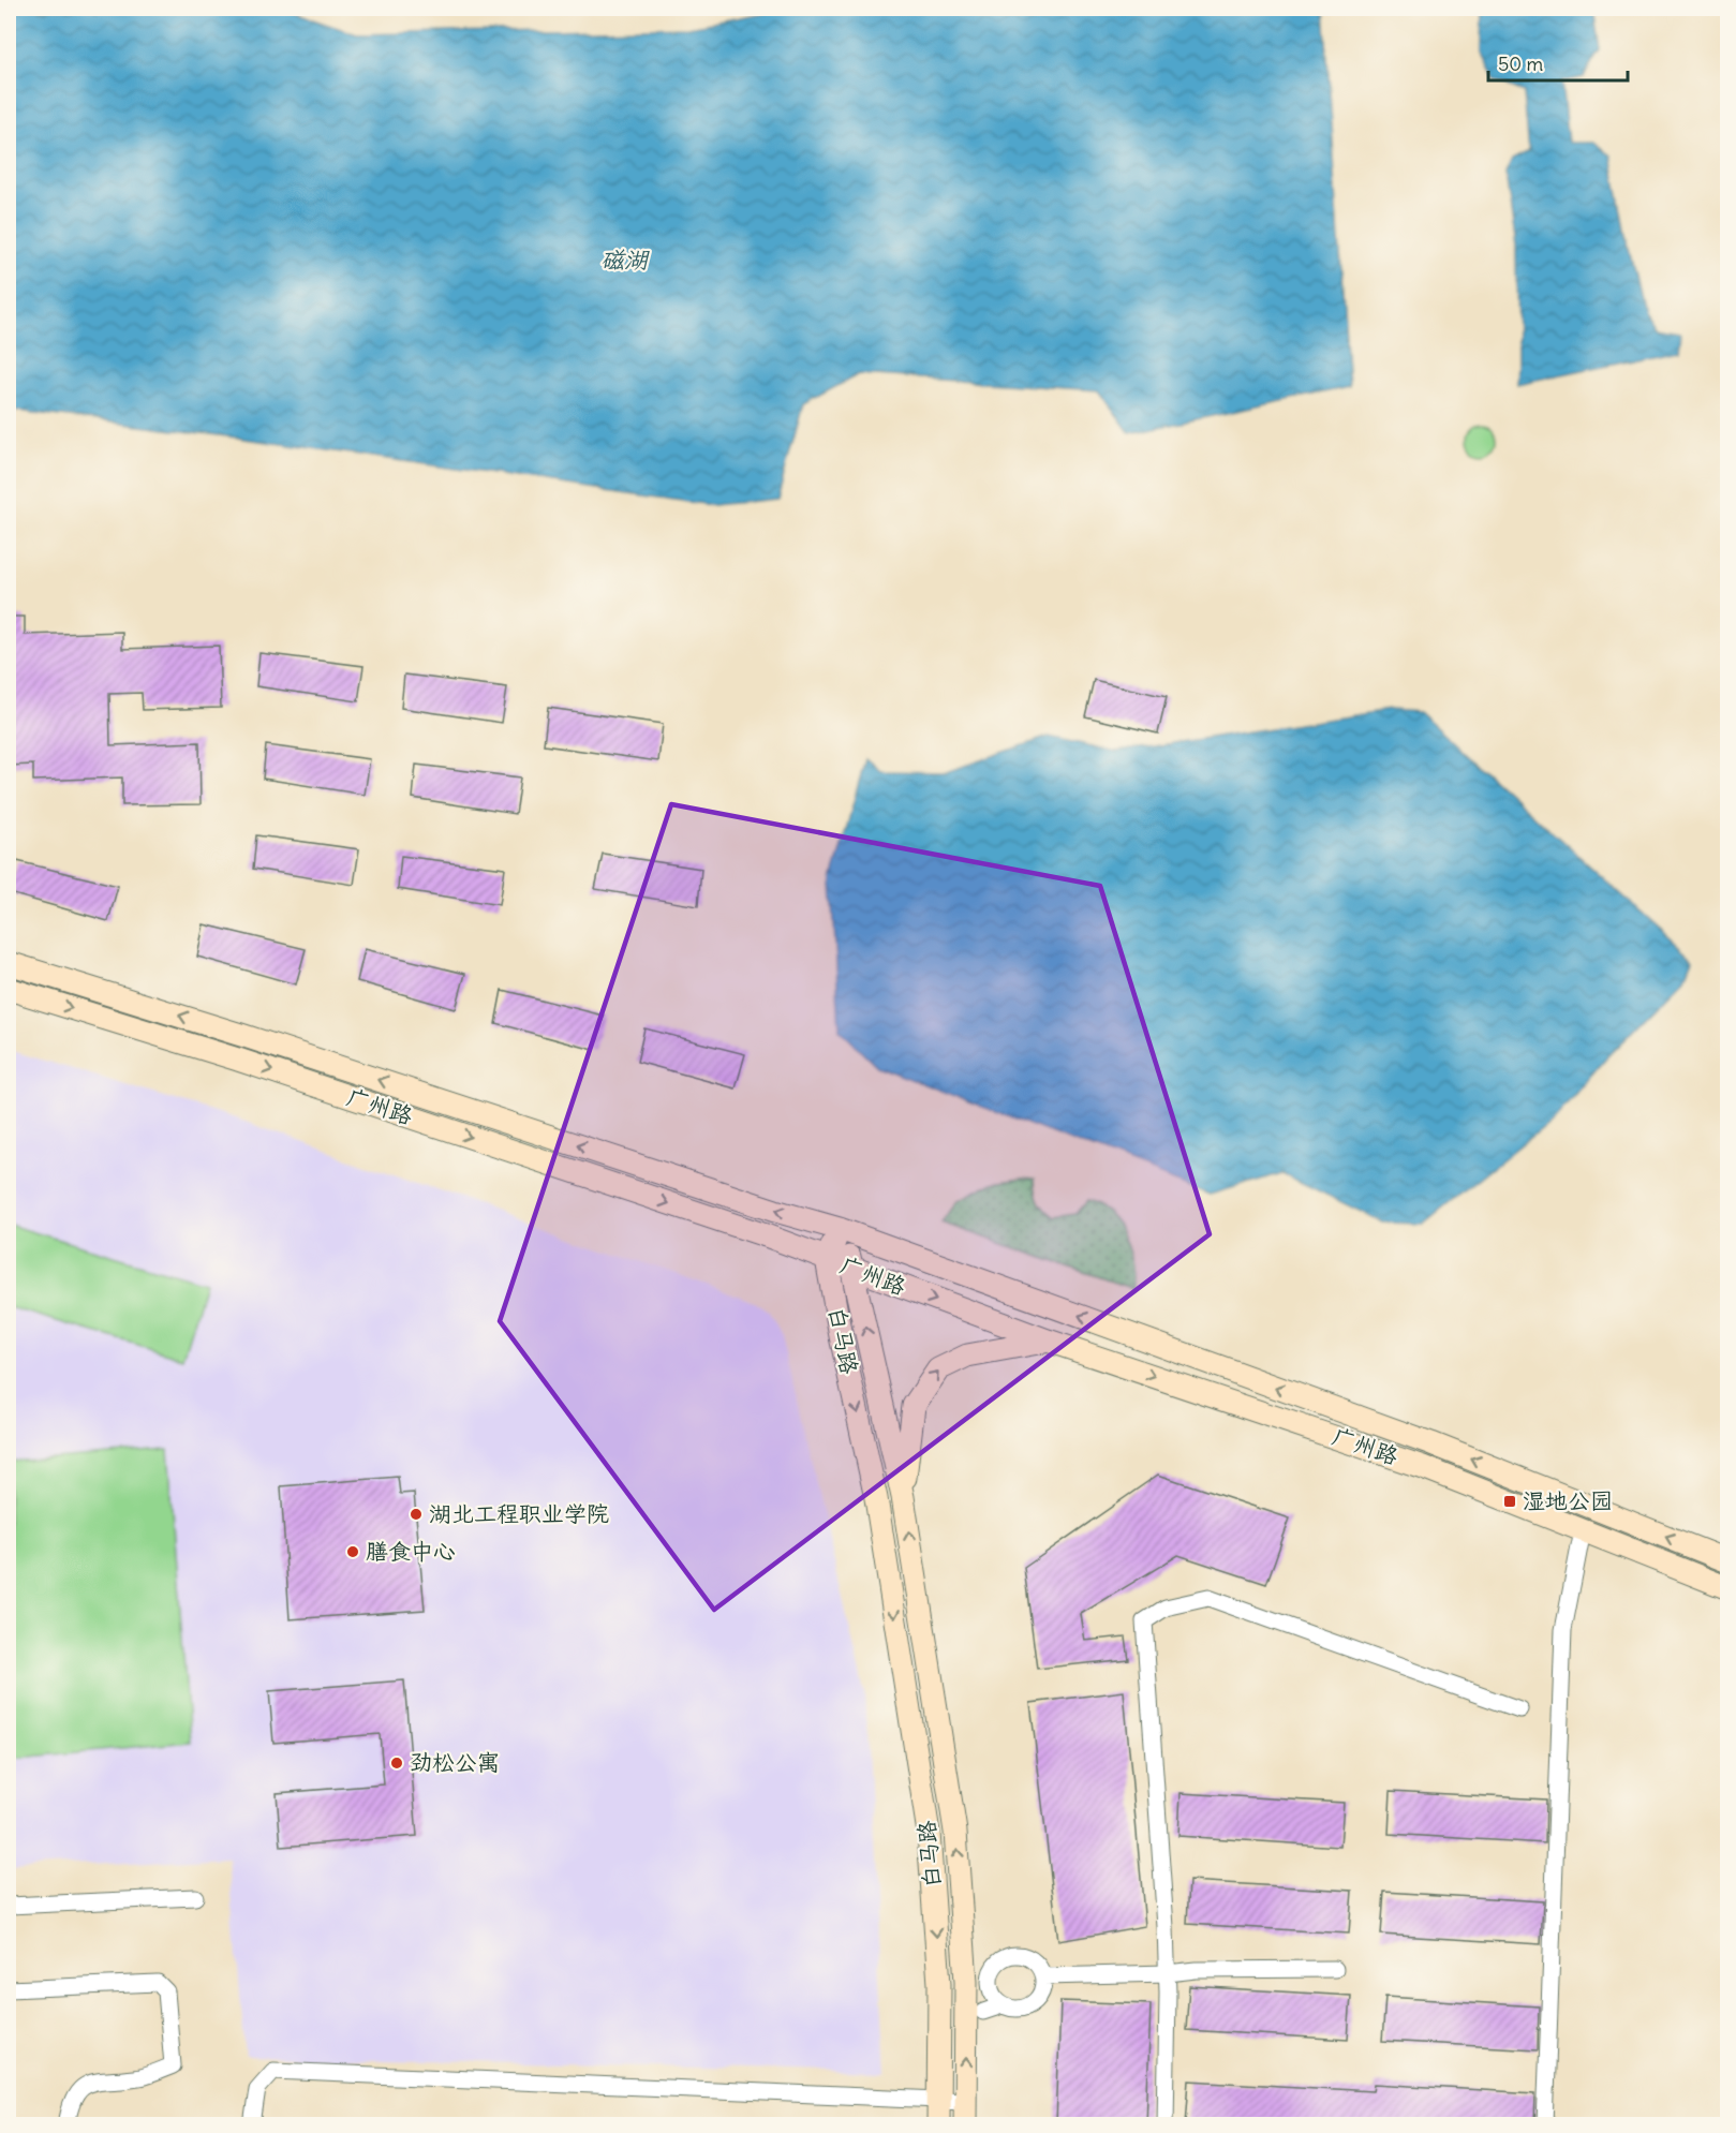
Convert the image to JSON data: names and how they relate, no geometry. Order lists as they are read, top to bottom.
{
  "streets": {
    "main road": ["广州路", "白马路"]
  },
  "crossings": [
    ["广州路", "白马路"]
  ],
  "water": ["磁湖"],
  "places": {
    "transit": ["湿地公园"],
    "other": ["湖北工程职业学院", "膳食中心", "劲松公寓"]
  },
  "scale_bar": "50 m"
}
